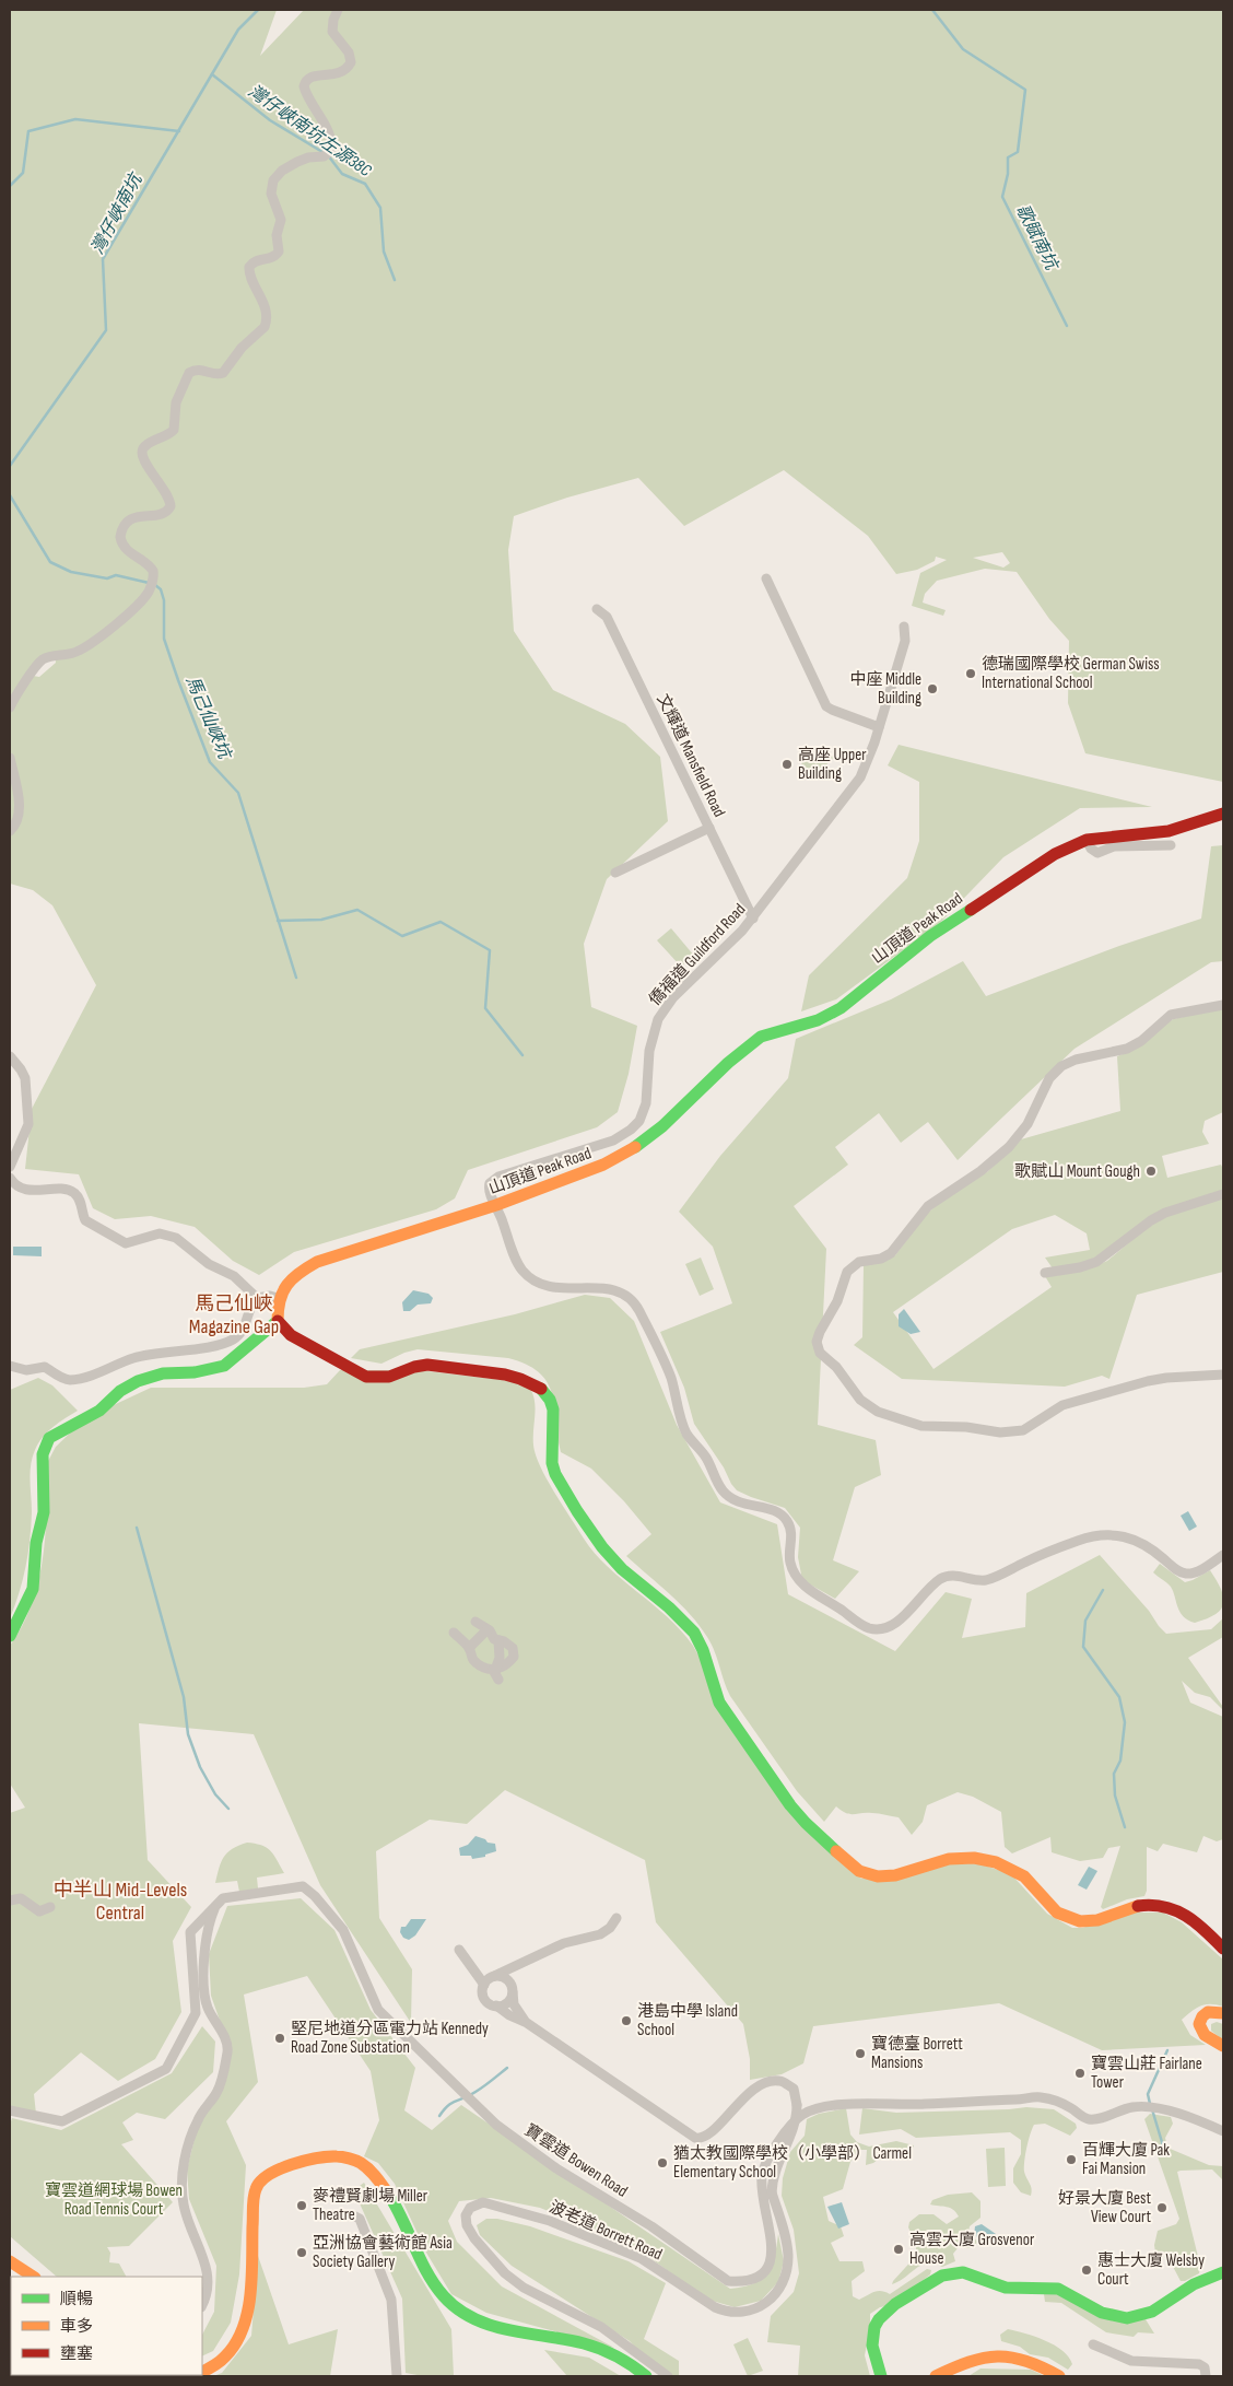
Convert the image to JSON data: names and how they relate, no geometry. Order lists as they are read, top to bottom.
{
  "streets": {
    "main road": ["山頂道 Peak Road"],
    "street": [
      "文輝道 Mansfield Road",
      "僑福道 Guildford Road",
      "寶雲道 Bowen Road",
      "波老道 Borrett Road"
    ]
  },
  "crossings": [
    ["文輝道 Mansfield Road", "僑福道 Guildford Road"],
    ["山頂道 Peak Road", "僑福道 Guildford Road"],
    ["寶雲道 Bowen Road", "波老道 Borrett Road"]
  ],
  "districts": ["馬己仙峽 Magazine Gap", "中半山 Mid-Levels Central"],
  "water": [
    "灣仔峽南坑左源38C",
    "灣仔峽南坑",
    "歌賦南坑",
    "馬己仙峽坑"
  ],
  "parks": ["寶雲道網球場 Bowen Road Tennis Court"],
  "places": [
    "德瑞國際學校 German Swiss International School",
    "中座 Middle Building",
    "高座 Upper Building",
    "歌賦山 Mount Gough",
    "港島中學 Island School",
    "堅尼地道分區電力站 Kennedy Road Zone Substation",
    "寶德臺 Borrett Mansions",
    "寶雲山莊 Fairlane Tower",
    "百輝大廈 Pak Fai Mansion",
    "猶太教國際學校（小學部） Carmel Elementary School",
    "麥禮賢劇場 Miller Theatre",
    "好景大廈 Best View Court",
    "高雲大廈 Grosvenor House",
    "亞洲協會藝術館 Asia Society Gallery",
    "惠士大廈 Welsby Court"
  ],
  "legend": ["順暢", "車多", "壅塞"]
}
